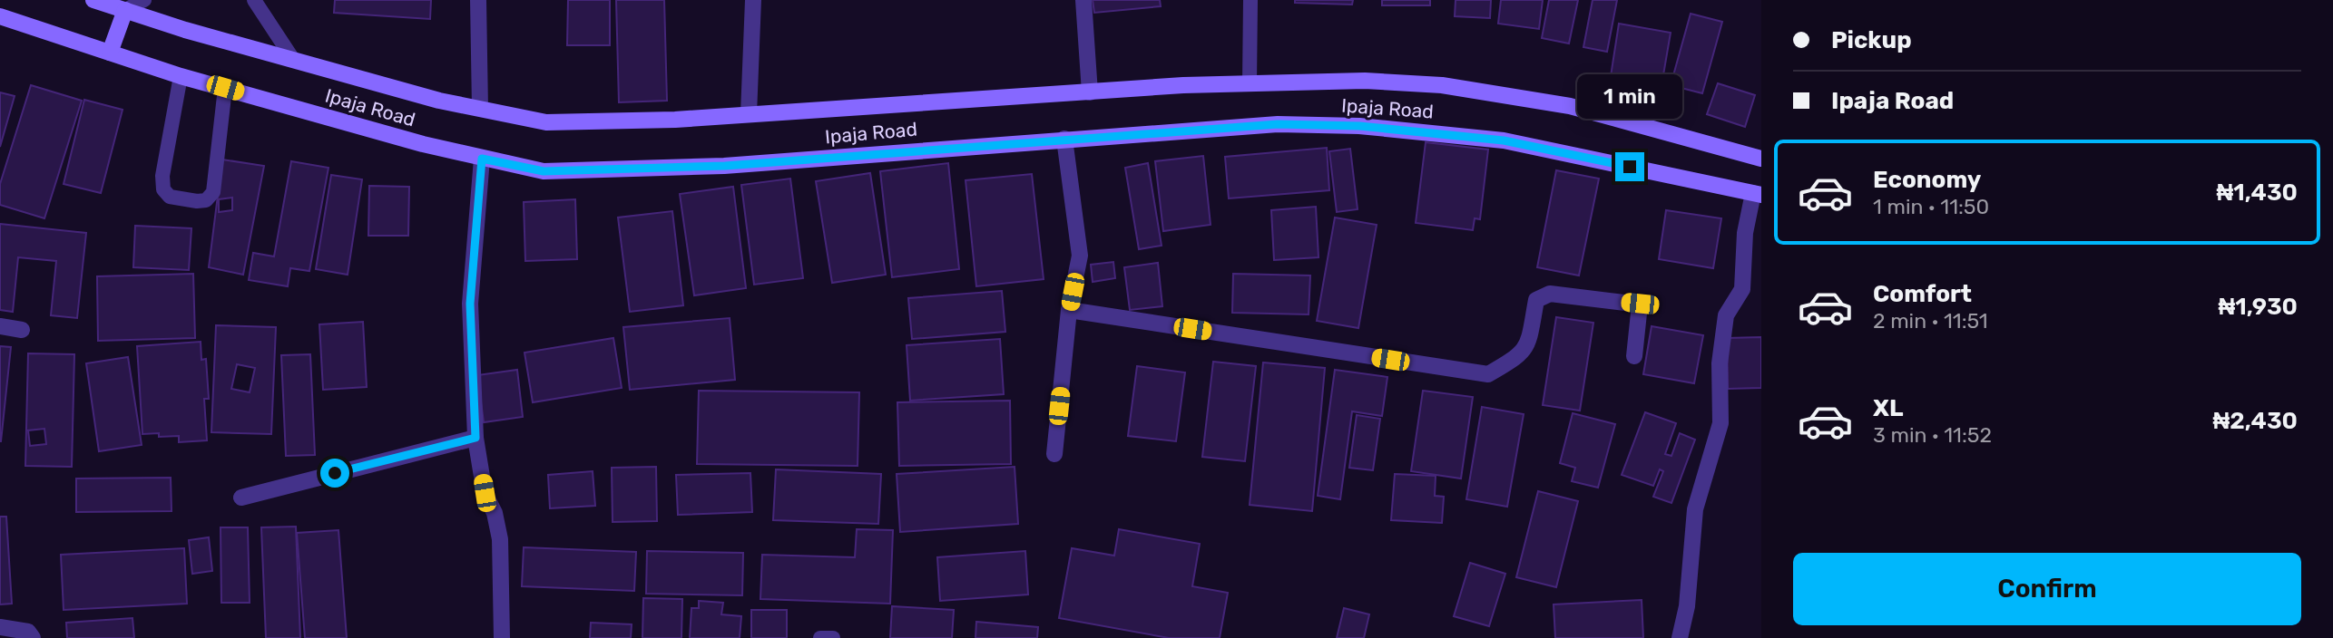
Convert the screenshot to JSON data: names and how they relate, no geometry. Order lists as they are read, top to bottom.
{
  "streets": {
    "main road": ["Ipaja Road"]
  },
  "page": {
    "banner": ["Pickup", "Ipaja Road"],
    "bubble": "1 min",
    "list": [
      {
        "name": "Economy",
        "note": "1 min · 11:50",
        "value": "₦1,430"
      },
      {
        "name": "Comfort",
        "note": "2 min · 11:51",
        "value": "₦1,930"
      },
      {
        "name": "XL",
        "note": "3 min · 11:52",
        "value": "₦2,430"
      }
    ],
    "buttons": "Confirm"
  }
}
